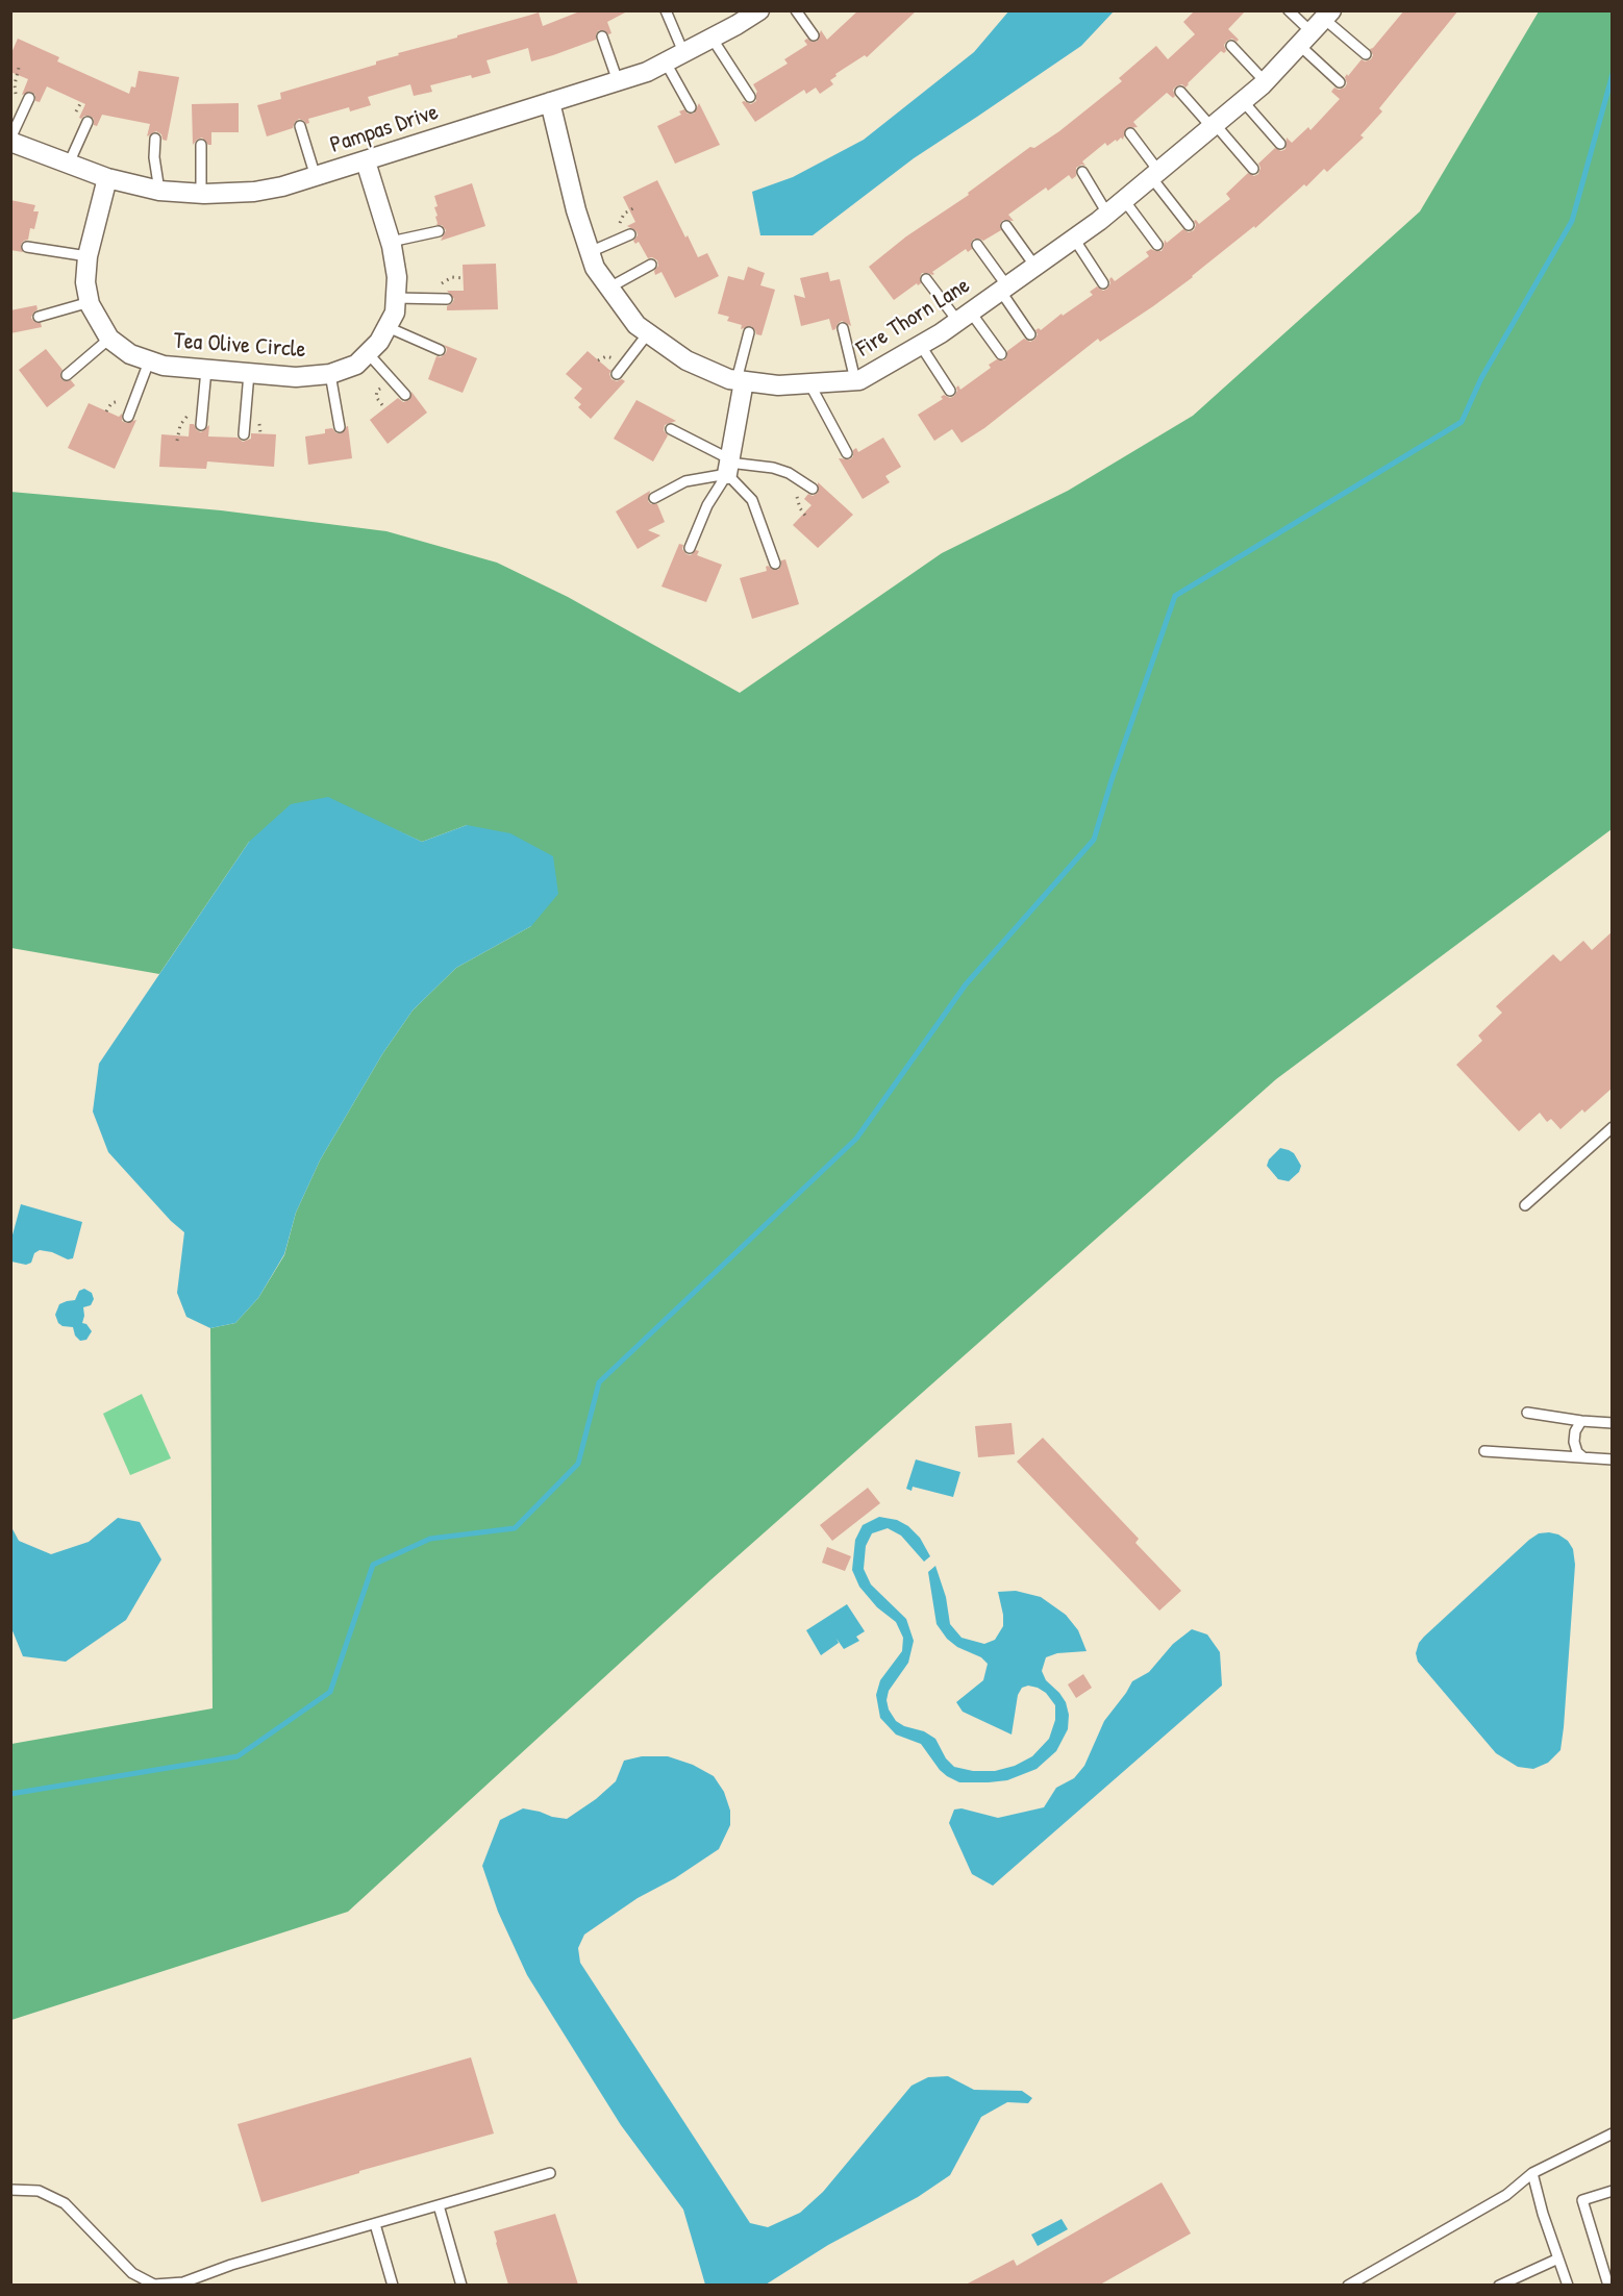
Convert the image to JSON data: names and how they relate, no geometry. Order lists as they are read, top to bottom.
{
  "streets": {
    "street": ["Pampas Drive", "Fire Thorn Lane", "Tea Olive Circle"]
  },
  "crossings": [
    ["Pampas Drive", "Fire Thorn Lane"],
    ["Pampas Drive", "Tea Olive Circle"]
  ]
}
